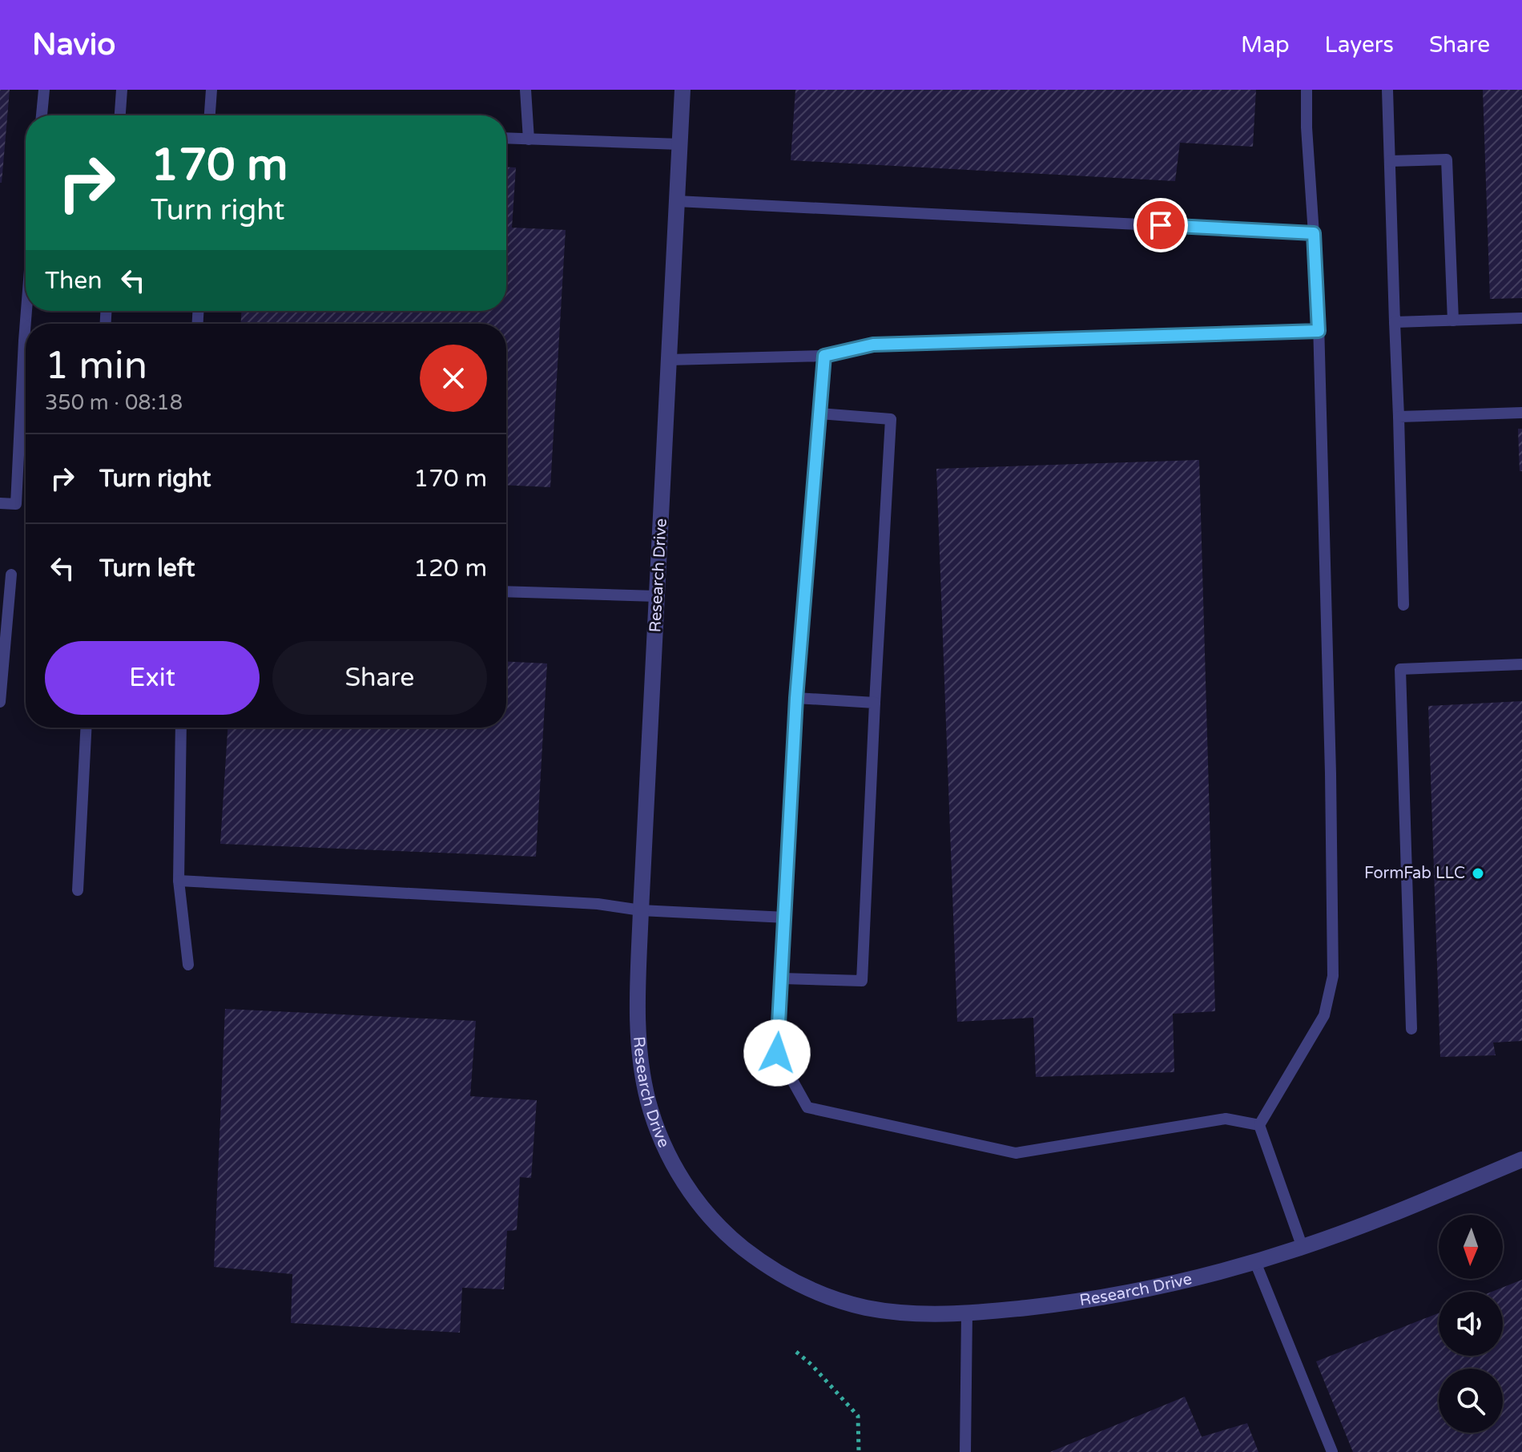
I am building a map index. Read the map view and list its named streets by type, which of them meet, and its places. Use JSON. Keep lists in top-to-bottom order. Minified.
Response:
{"streets":{"street":["Research Drive"]},"places":["FormFab LLC"],"north":"bottom","page":{"header":"Navio","nav":["Map","Layers","Share"],"turn":["170 m","Turn right"],"then":"Then","heading":["1 min","350 m · 08:18"],"list":[{"name":"Turn right","value":"170 m"},{"name":"Turn left","value":"120 m"}],"buttons":["Exit","Share"]}}
